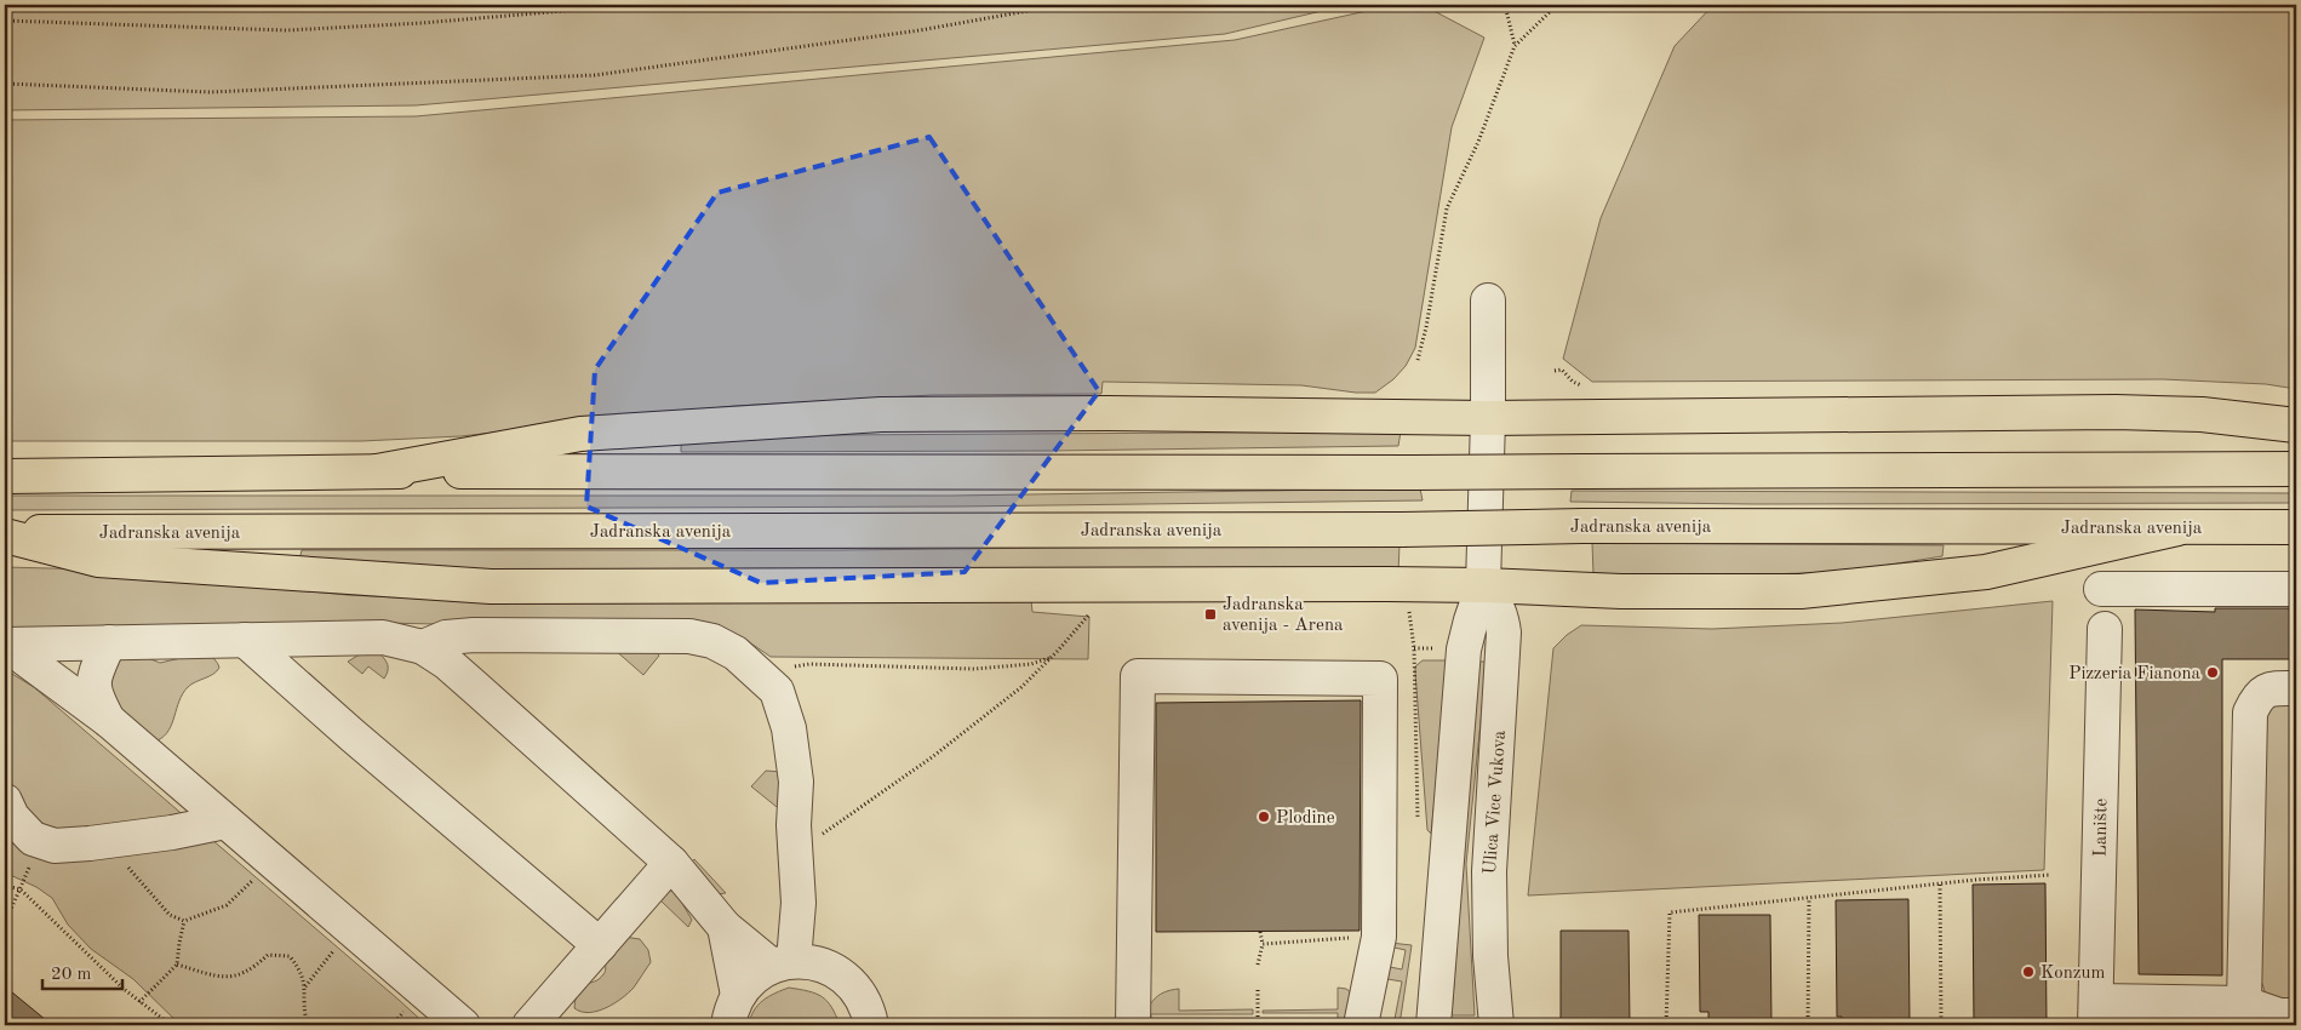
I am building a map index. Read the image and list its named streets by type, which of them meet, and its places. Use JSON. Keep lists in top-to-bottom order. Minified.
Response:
{"streets":{"main road":["Jadranska avenija"],"street":["Ulica Vice Vukova","Lanište"]},"places":{"transit":["Jadranska avenija - Arena"],"other":["Pizzeria Fianona","Plodine","Konzum"]},"scale_bar":"20 m"}
